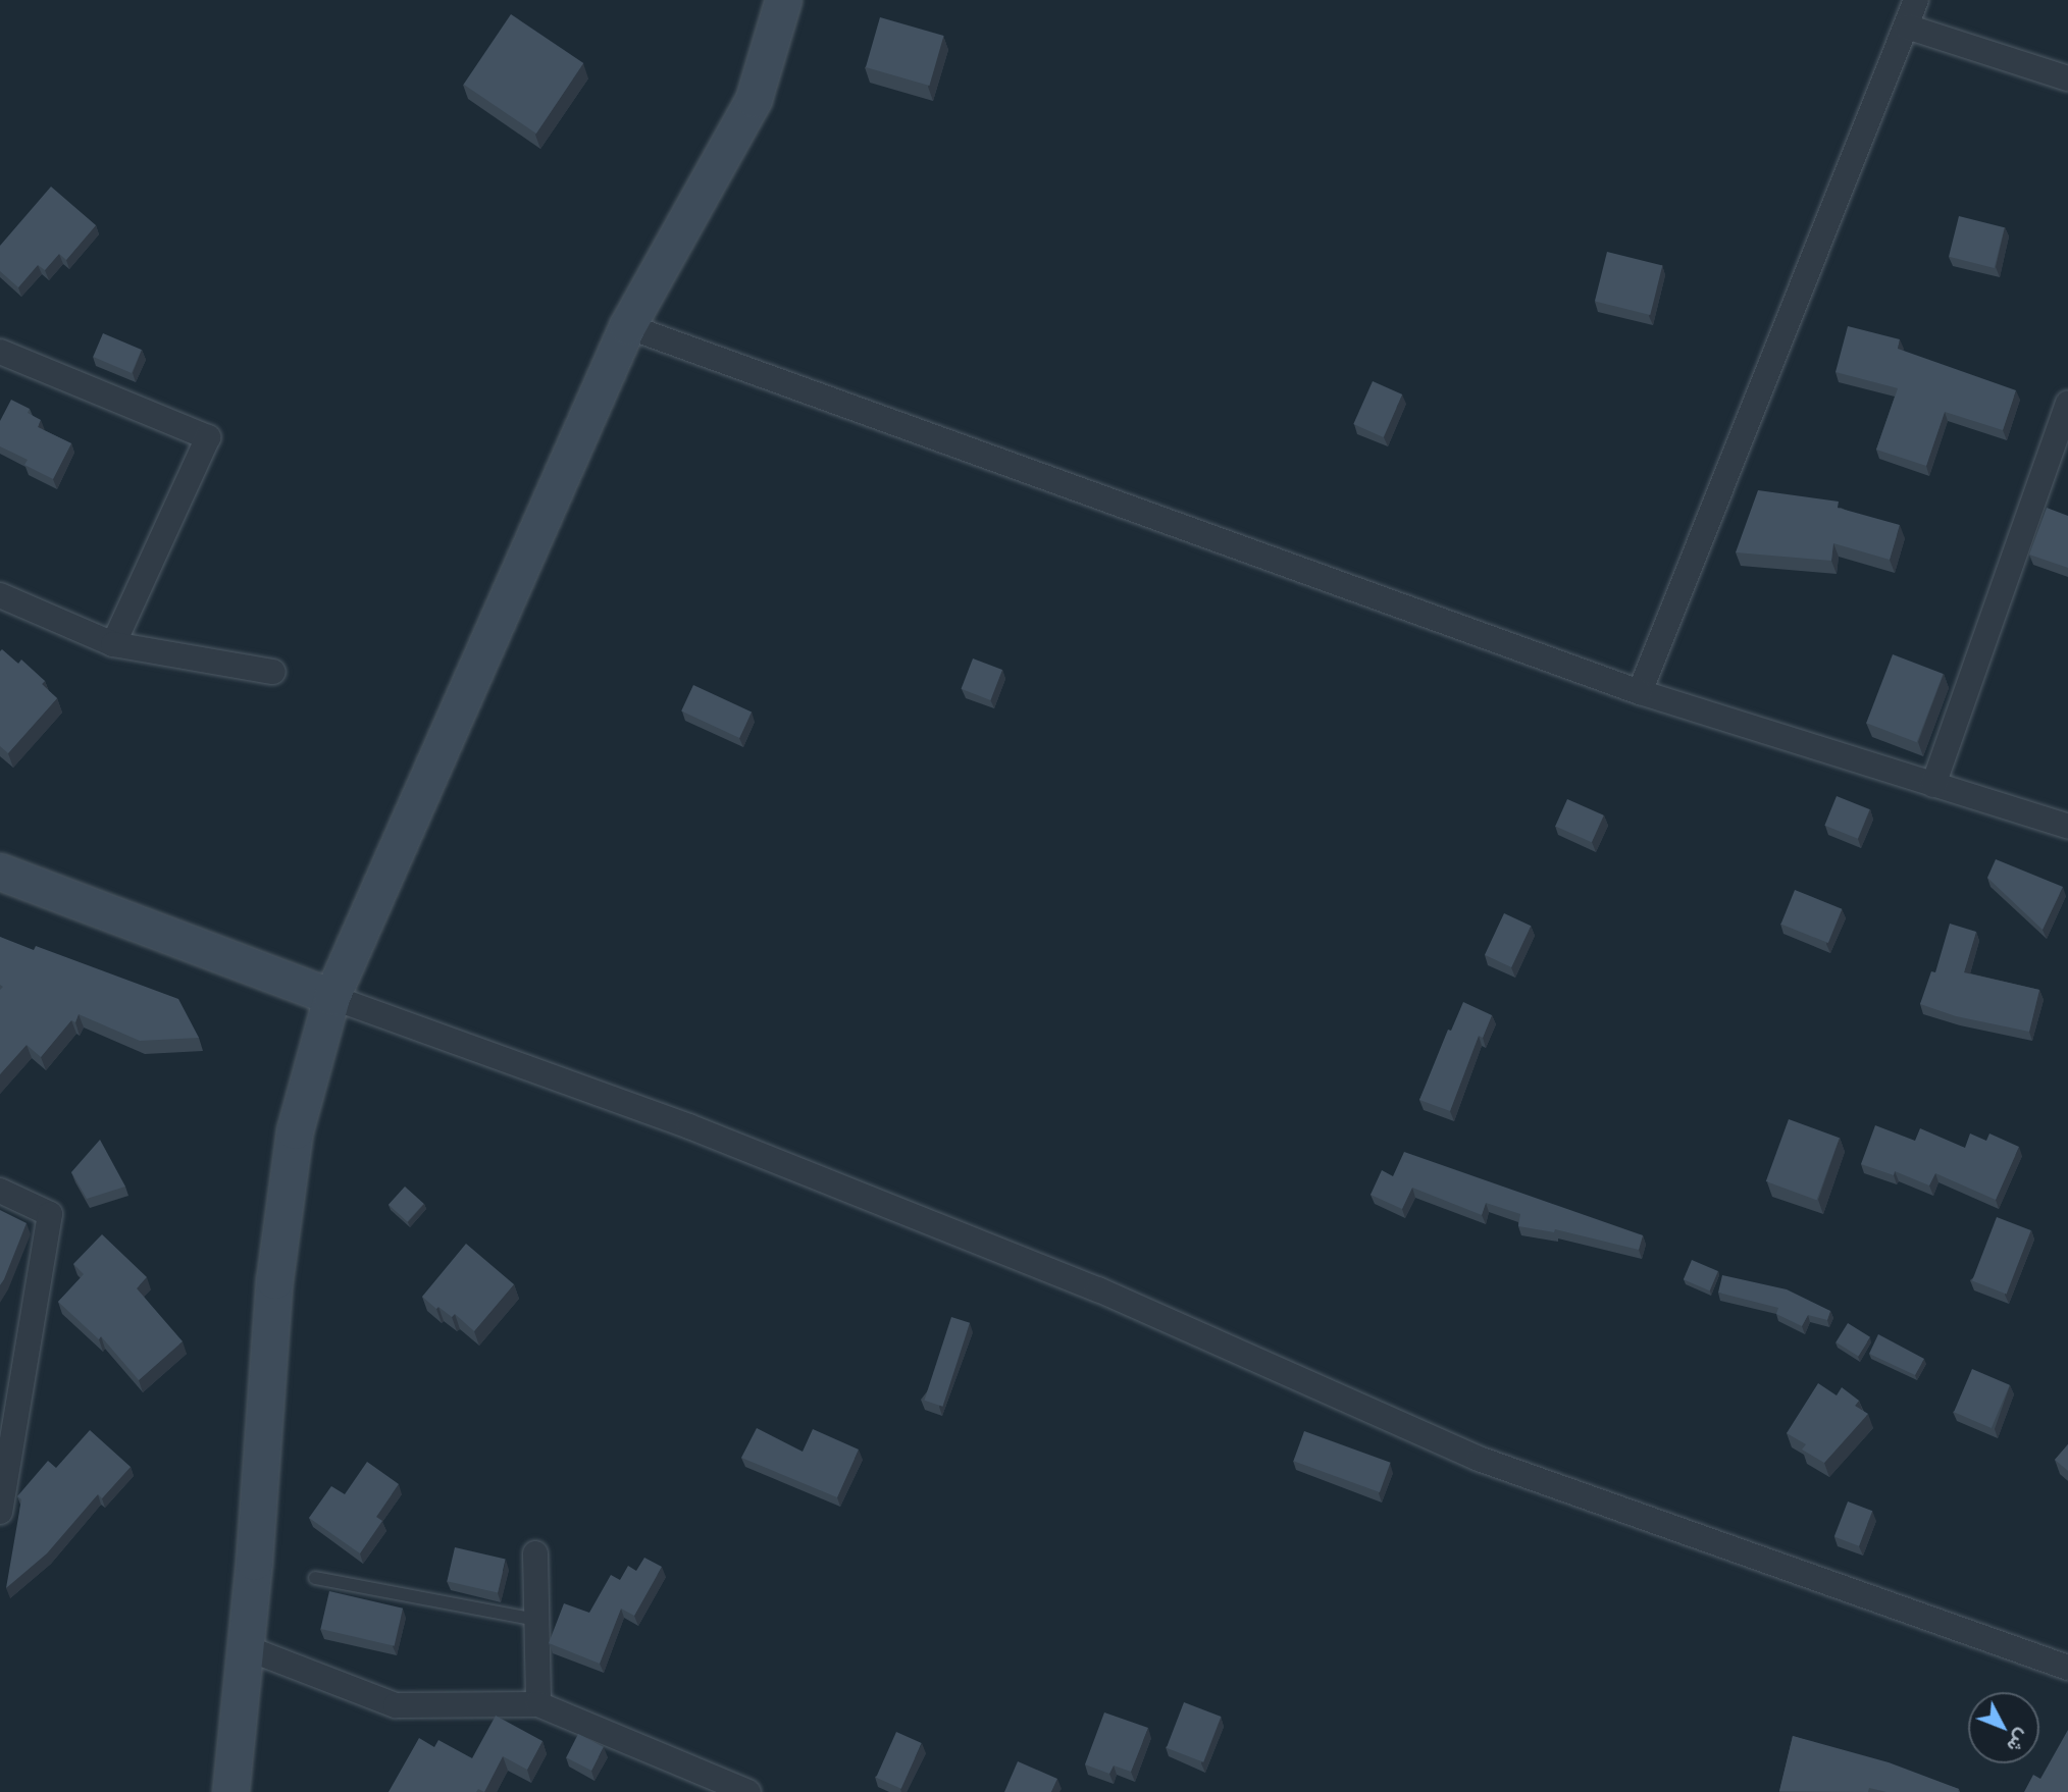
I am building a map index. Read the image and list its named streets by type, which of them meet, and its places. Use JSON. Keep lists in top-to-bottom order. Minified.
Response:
{"north":"bottom right"}
